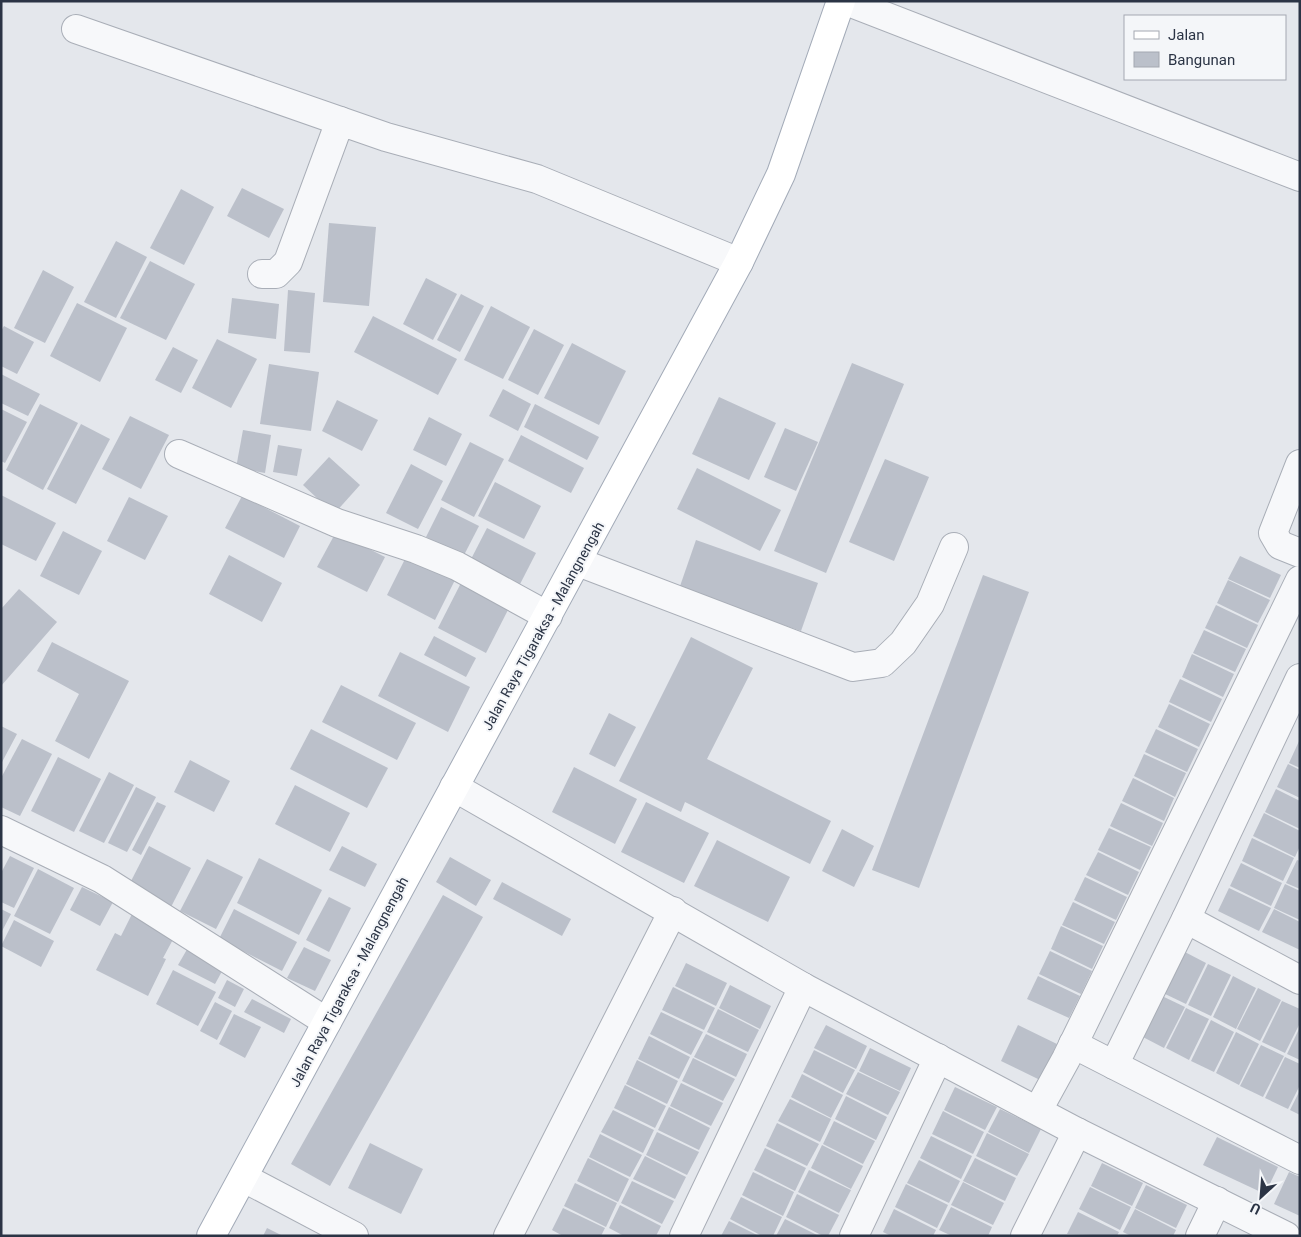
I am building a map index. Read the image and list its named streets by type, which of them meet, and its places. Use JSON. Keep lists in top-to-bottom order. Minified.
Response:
{"streets":{"main road":["Jalan Raya Tigaraksa - Malangnengah"]},"legend":["Jalan","Bangunan"],"north":"bottom left"}
